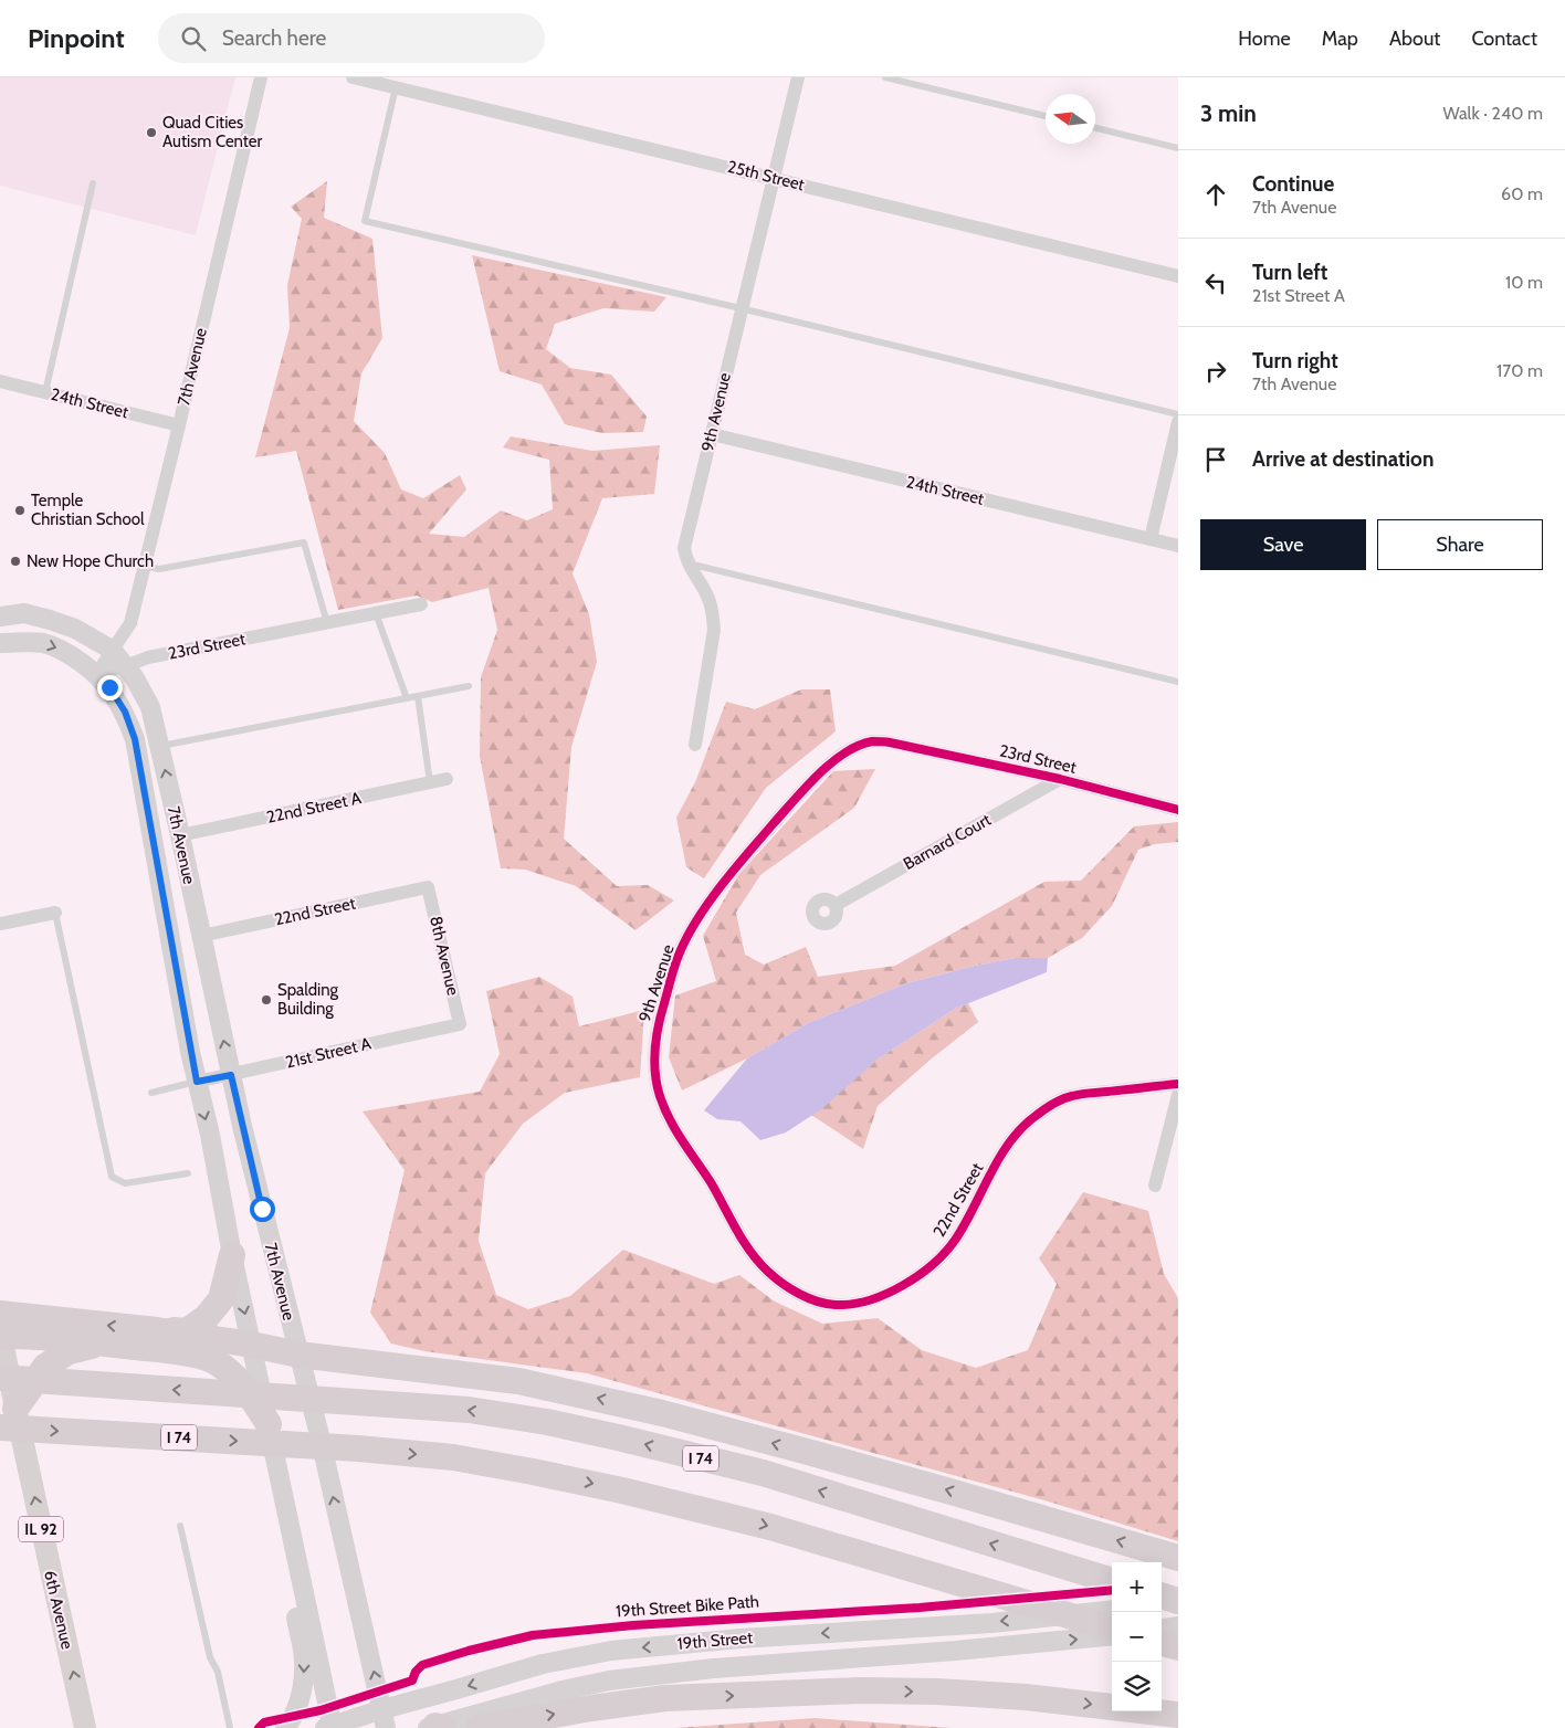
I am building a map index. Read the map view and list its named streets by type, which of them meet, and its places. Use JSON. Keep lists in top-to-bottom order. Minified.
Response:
{"streets":{"highway":["I 74"],"main road":["7th Avenue","IL 92","6th Avenue","19th Street"],"street":["25th Street","24th Street","9th Avenue","23rd Street","22nd Street A","Barnard Court","22nd Street","8th Avenue","21st Street A"],"cycle path":["19th Street Bike Path"]},"crossings":[["25th Street","9th Avenue"],["7th Avenue","24th Street"],["7th Avenue","23rd Street"],["7th Avenue","22nd Street A"],["7th Avenue","22nd Street"],["7th Avenue","21st Street A"],["7th Avenue","19th Street"],["24th Street","9th Avenue"],["9th Avenue","23rd Street"],["9th Avenue","22nd Street"],["23rd Street","Barnard Court"],["22nd Street","8th Avenue"],["8th Avenue","21st Street A"],["I 74","6th Avenue"]],"one_way":["6th Avenue"],"places":["Quad Cities Autism Center","Temple Christian School","New Hope Church","Spalding Building"],"north":"left","page":{"header":"Pinpoint","search":"Search here","nav":["Home","Map","About","Contact"],"heading":["3 min","Walk · 240 m"],"list":[["Continue","7th Avenue","60 m"],["Turn left","21st Street A","10 m"],["Turn right","7th Avenue","170 m"],"Arrive at destination"],"buttons":["Save","Share"],"map_buttons":["+","−"]}}
